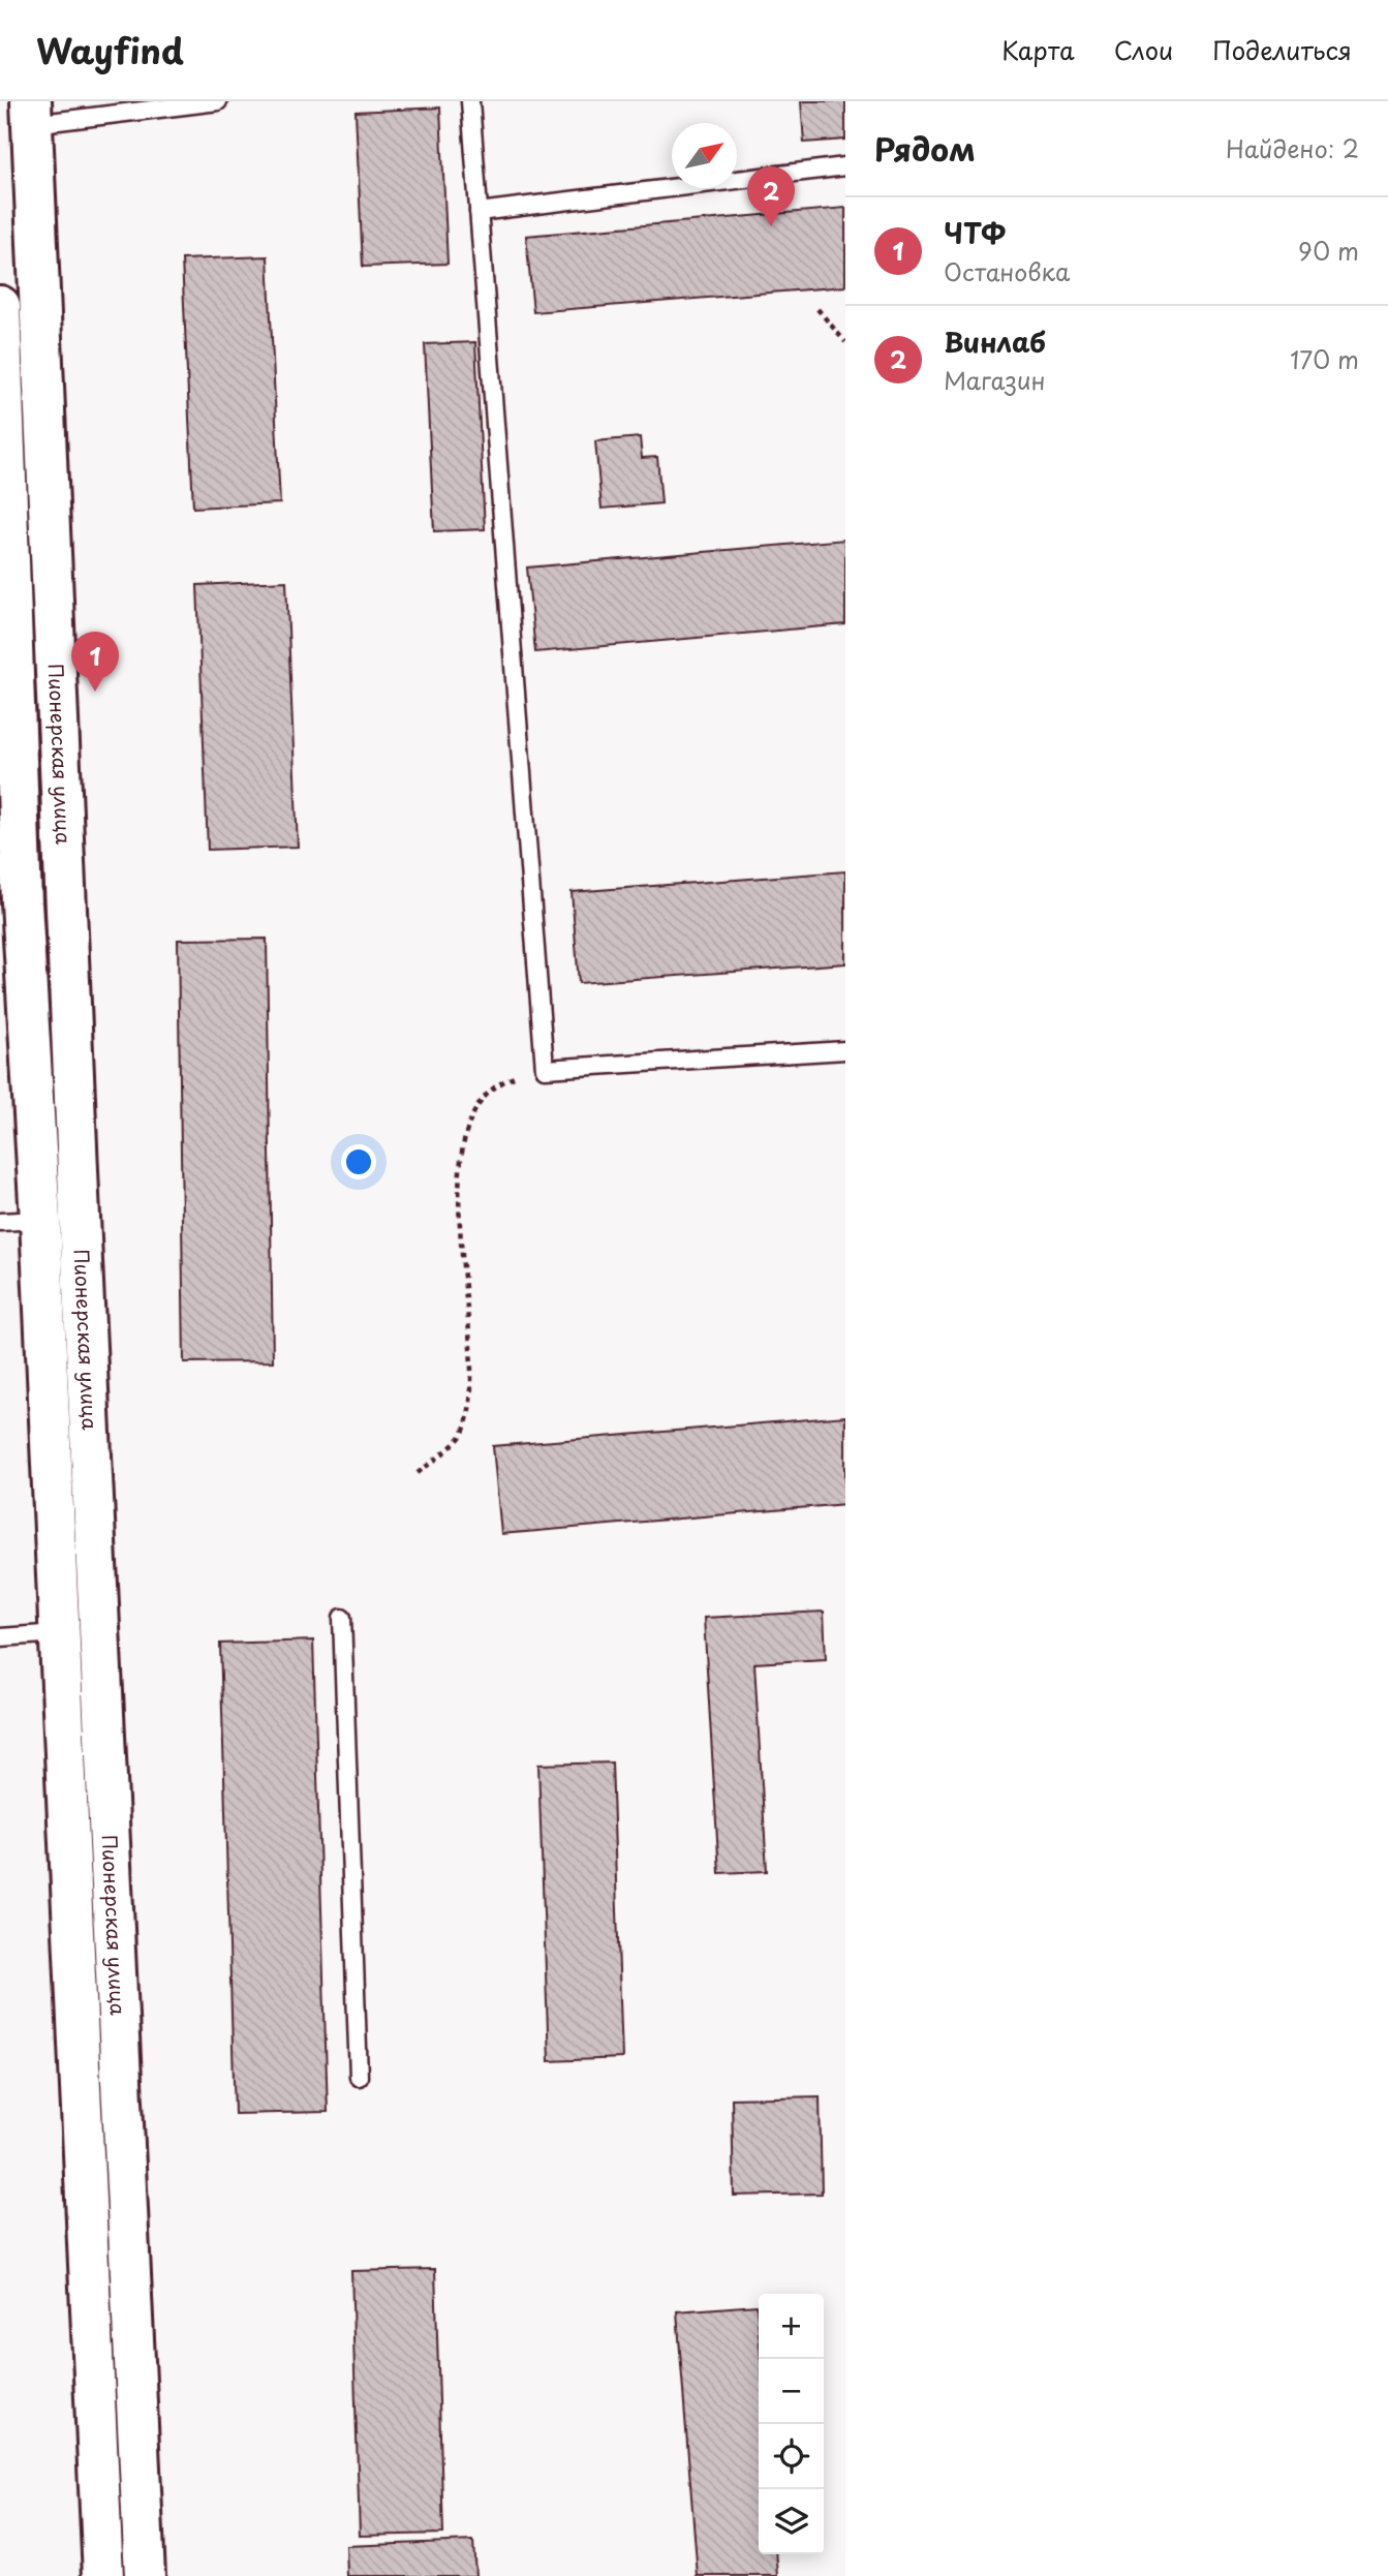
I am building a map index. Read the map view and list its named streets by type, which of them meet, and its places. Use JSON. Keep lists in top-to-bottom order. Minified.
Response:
{"streets":{"main road":["Пионерская улица"]},"north":"top right","page":{"header":"Wayfind","nav":["Карта","Слои","Поделиться"],"heading":["Рядом","Найдено: 2"],"pins":["2","1"],"list":[{"mark":"1","name":"ЧТФ","note":"Остановка","value":"90 m"},{"mark":"2","name":"Винлаб","note":"Магазин","value":"170 m"}],"map_buttons":["+","−"]}}
